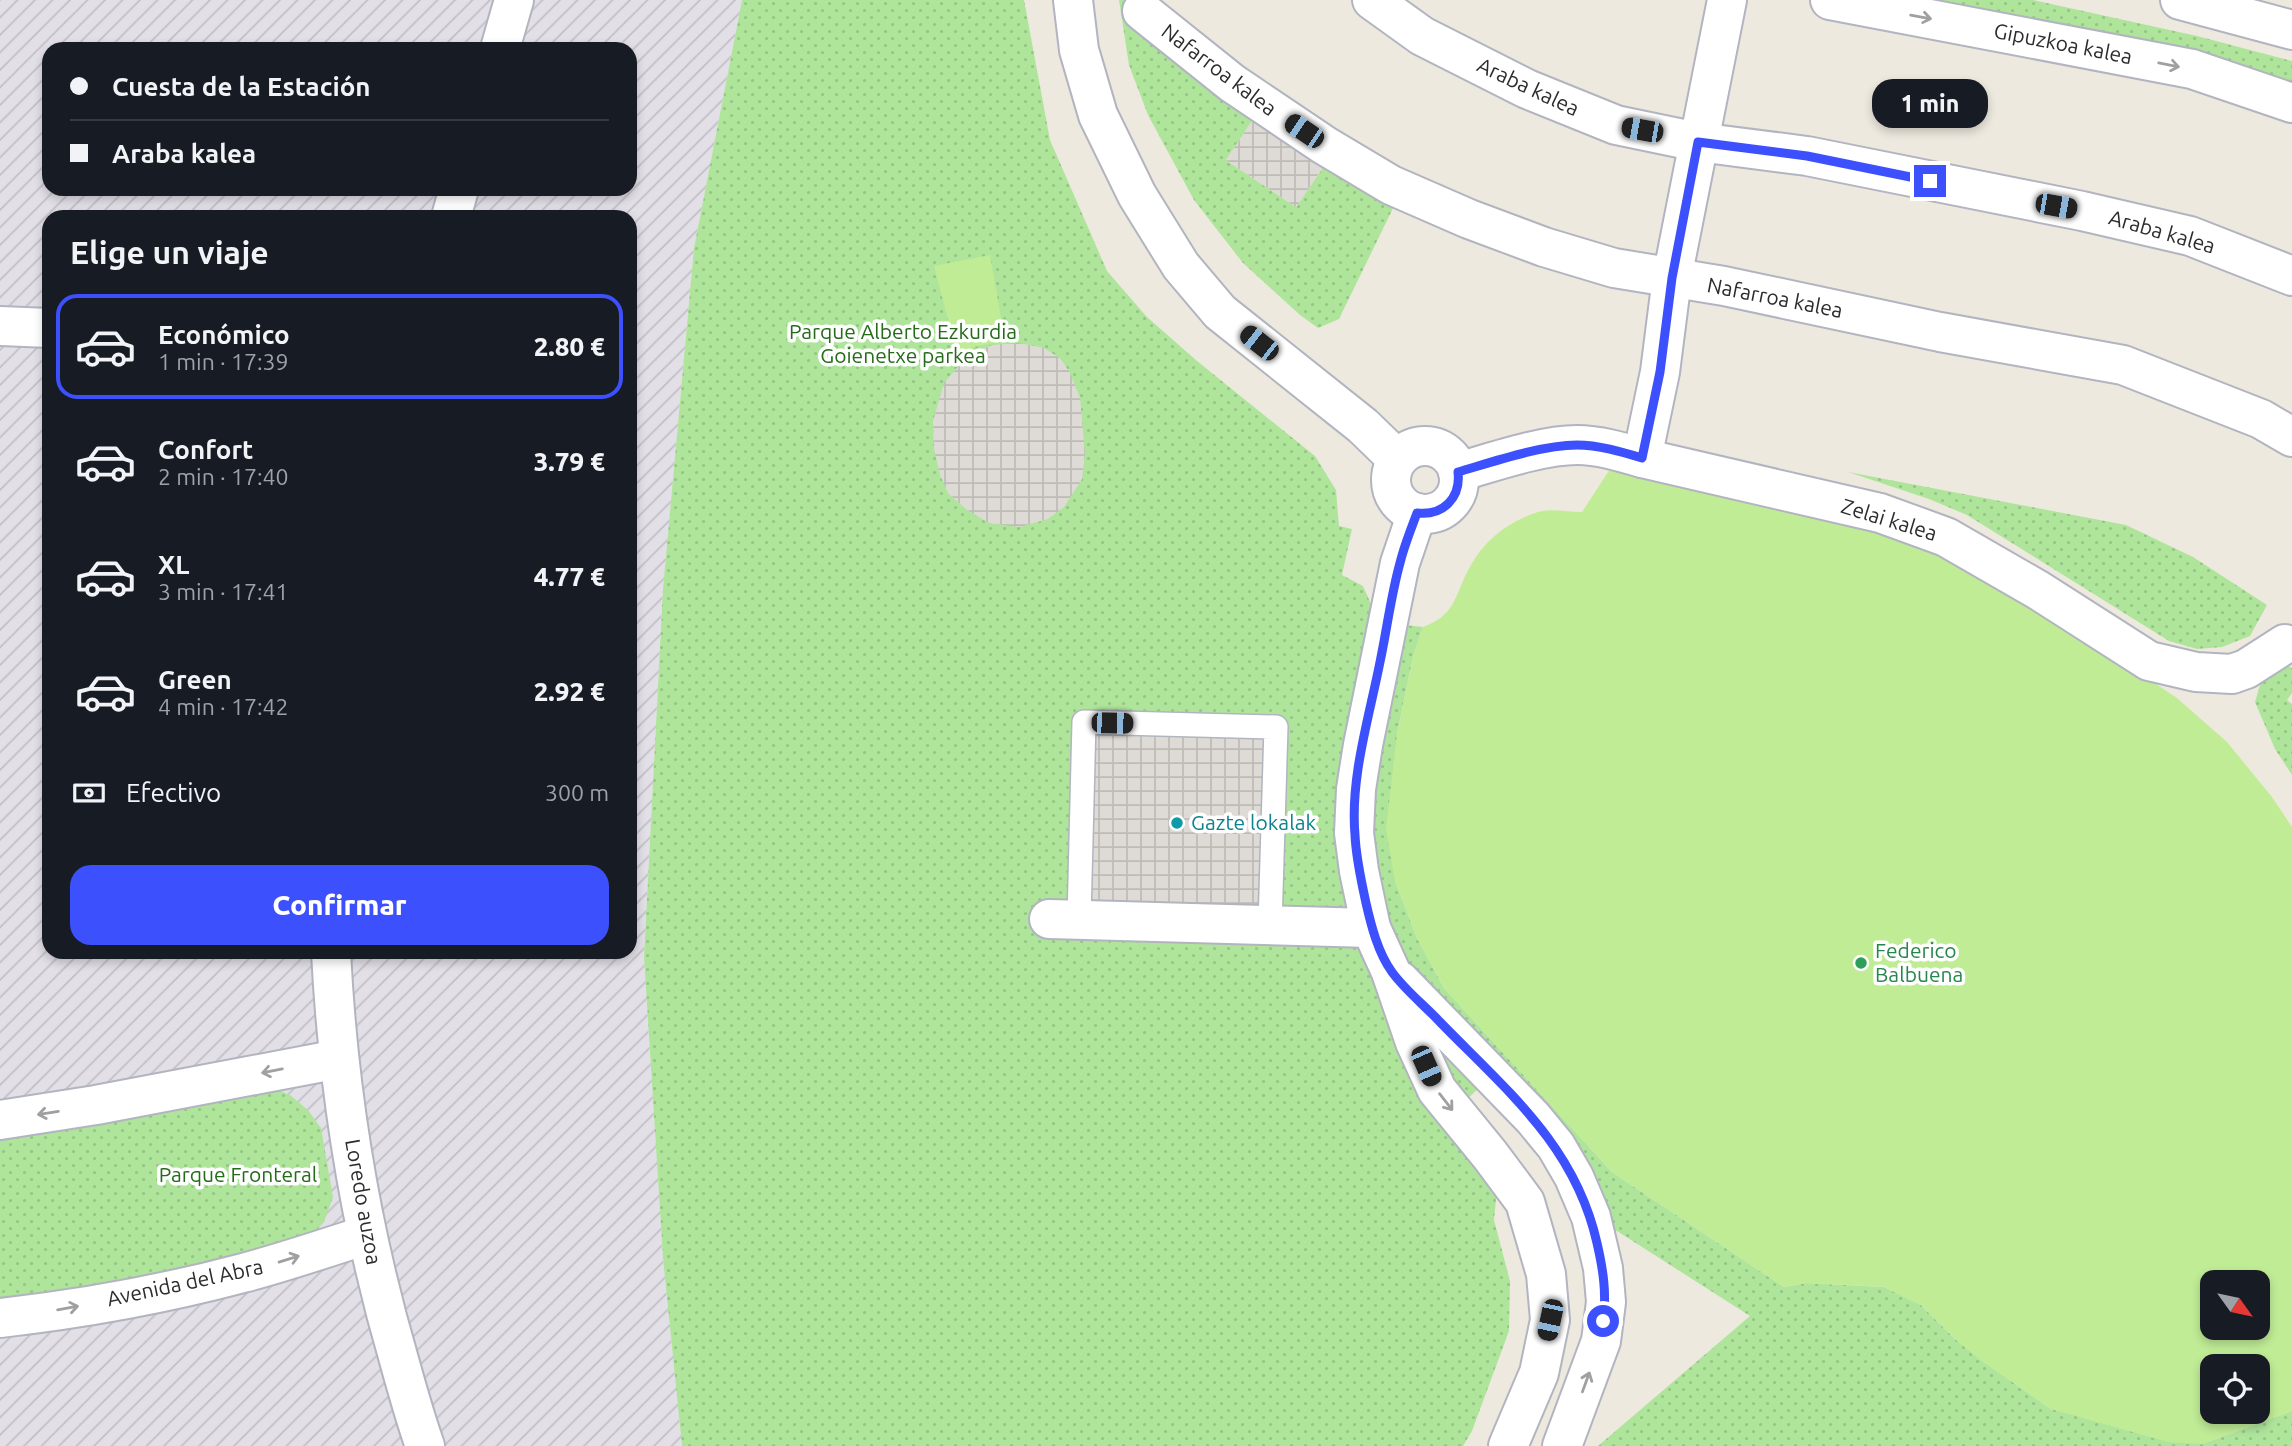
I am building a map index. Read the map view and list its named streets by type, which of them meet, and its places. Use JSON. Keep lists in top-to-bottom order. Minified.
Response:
{"streets":{"street":["Gipuzkoa kalea","Nafarroa kalea","Araba kalea","Zelai kalea","Loredo auzoa","Avenida del Abra"]},"crossings":[["Loredo auzoa","Avenida del Abra"]],"one_way":["Gipuzkoa kalea"],"parks":["Parque Alberto Ezkurdia Goienetxe parkea","Parque Fronteral"],"places":["Gazte lokalak","Federico Balbuena"],"north":"bottom right","page":{"banner":["Cuesta de la Estación","Araba kalea"],"bubble":"1 min","heading":"Elige un viaje","list":[{"name":"Económico","note":"1 min · 17:39","value":"2.80 €"},{"name":"Confort","note":"2 min · 17:40","value":"3.79 €"},{"name":"XL","note":"3 min · 17:41","value":"4.77 €"},{"name":"Green","note":"4 min · 17:42","value":"2.92 €"}],"pay":["Efectivo","300 m"],"buttons":"Confirmar"}}
